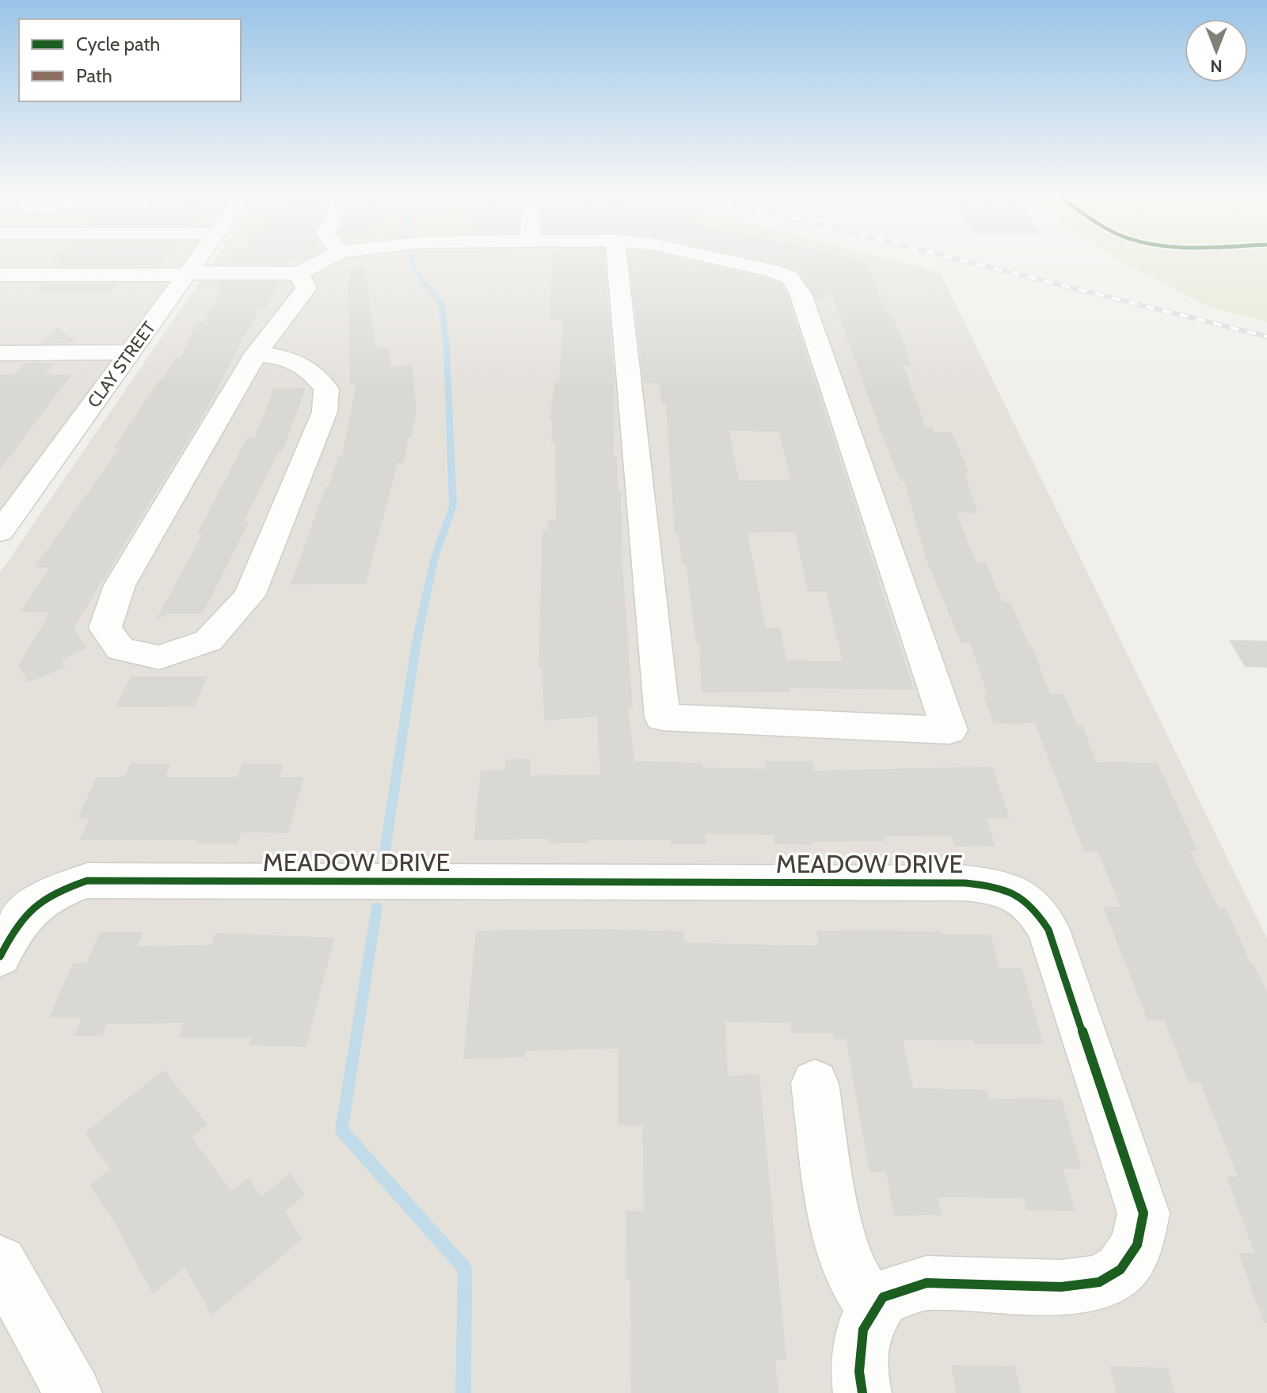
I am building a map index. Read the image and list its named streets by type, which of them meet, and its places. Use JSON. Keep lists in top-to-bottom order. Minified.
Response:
{"streets":{"street":["CLAY STREET","MEADOW DRIVE"]},"legend":["Cycle path","Path"],"north":"bottom"}
